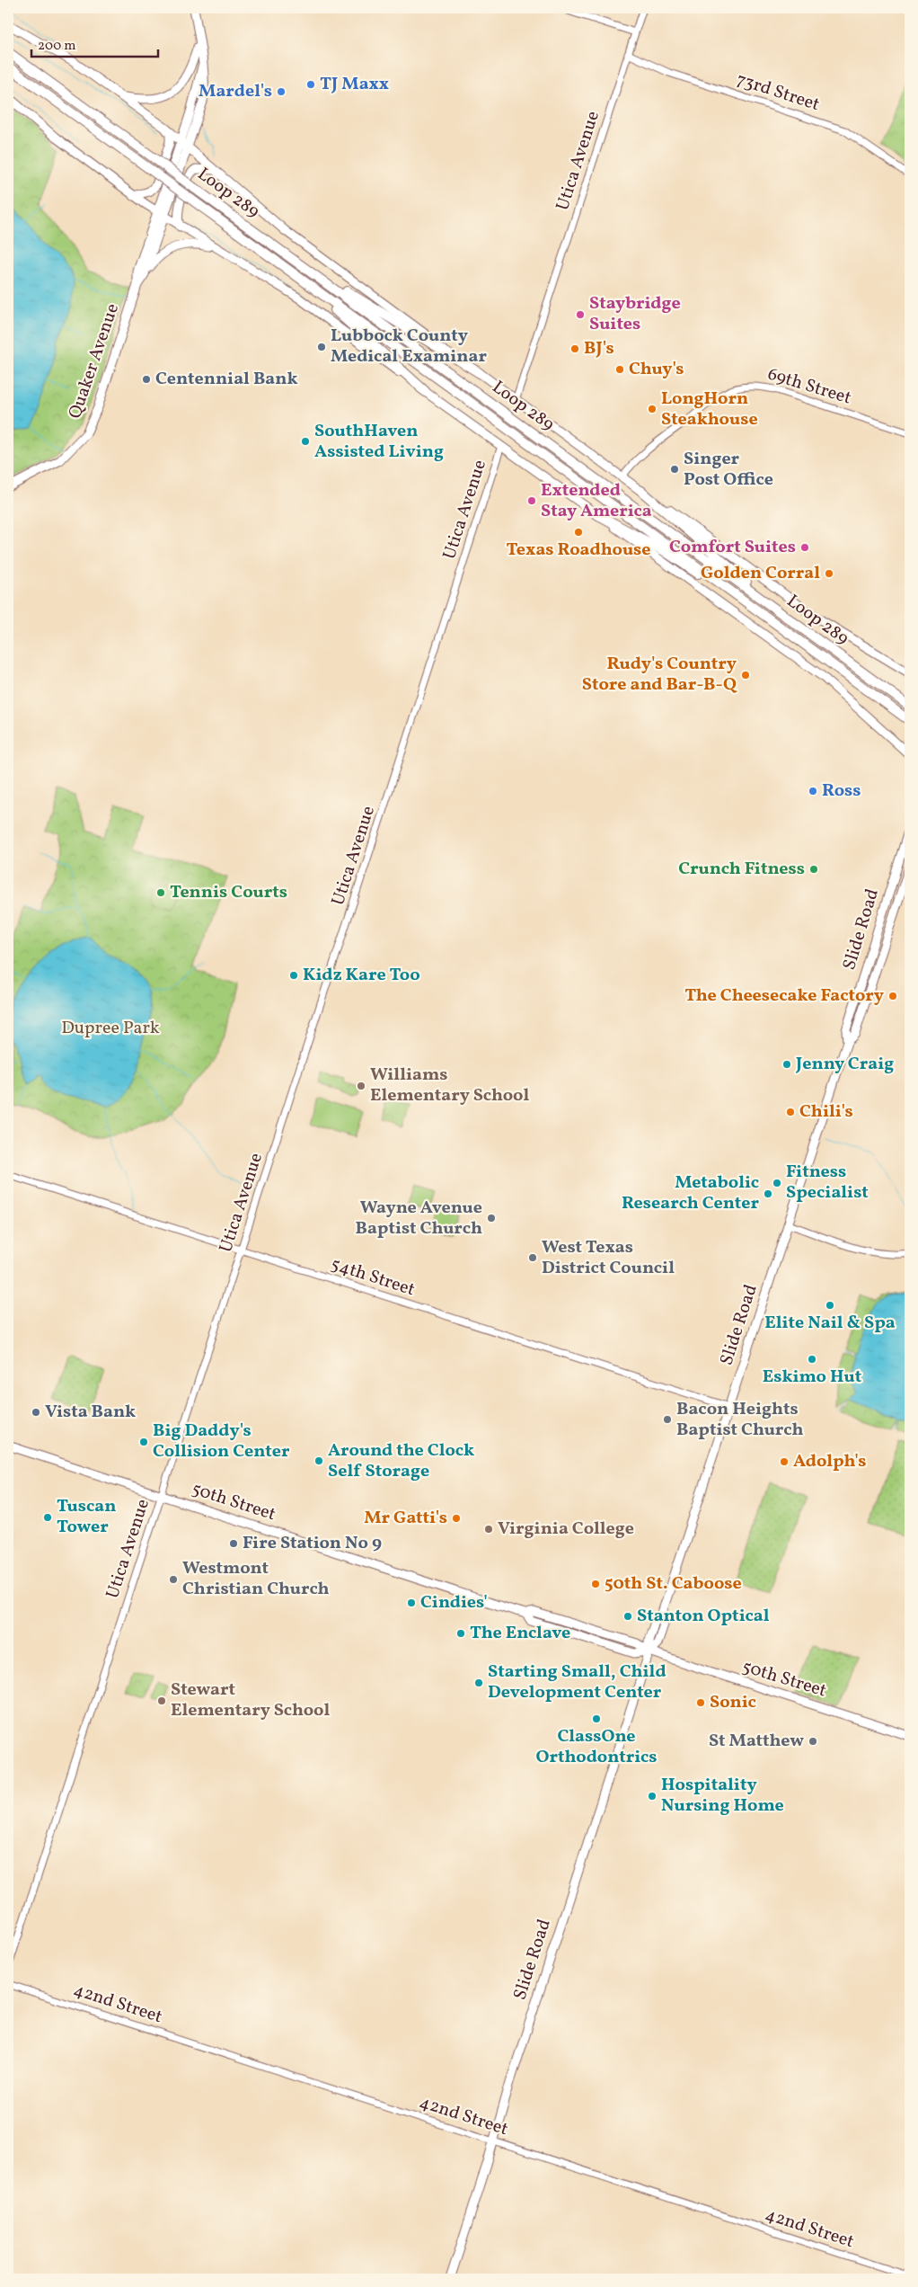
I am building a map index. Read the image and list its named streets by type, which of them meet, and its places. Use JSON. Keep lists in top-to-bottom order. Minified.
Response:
{"streets":{"highway":["Loop 289"],"main road":["Quaker Avenue","Slide Road","50th Street"],"street":["73rd Street","Utica Avenue","69th Street","54th Street","42nd Street"]},"crossings":[["73rd Street","Utica Avenue"],["Utica Avenue","54th Street"],["Utica Avenue","50th Street"],["Slide Road","54th Street"],["Slide Road","50th Street"],["Slide Road","42nd Street"]],"parks":["Dupree Park"],"places":["TJ Maxx","Mardel's","Staybridge Suites","Lubbock County Medical Examinar","BJ's","Chuy's","Centennial Bank","LongHorn Steakhouse","SouthHaven Assisted Living","Singer Post Office","Extended Stay America","Texas Roadhouse","Comfort Suites","Golden Corral","Rudy's Country Store and Bar-B-Q","Ross","Crunch Fitness","Tennis Courts","Kidz Kare Too","The Cheesecake Factory","Jenny Craig","Williams Elementary School","Chili's","Fitness Specialist","Metabolic Research Center","Wayne Avenue Baptist Church","West Texas District Council","Elite Nail & Spa","Eskimo Hut","Vista Bank","Bacon Heights Baptist Church","Big Daddy's Collision Center","Around the Clock Self Storage","Adolph's","Tuscan Tower","Mr Gatti's","Virginia College","Fire Station No 9","Westmont Christian Church","50th St. Caboose","Cindies'","Stanton Optical","The Enclave","Starting Small, Child Development Center","Stewart Elementary School","Sonic","ClassOne Orthodontrics","St Matthew","Hospitality Nursing Home"],"scale_bar":"200 m"}
